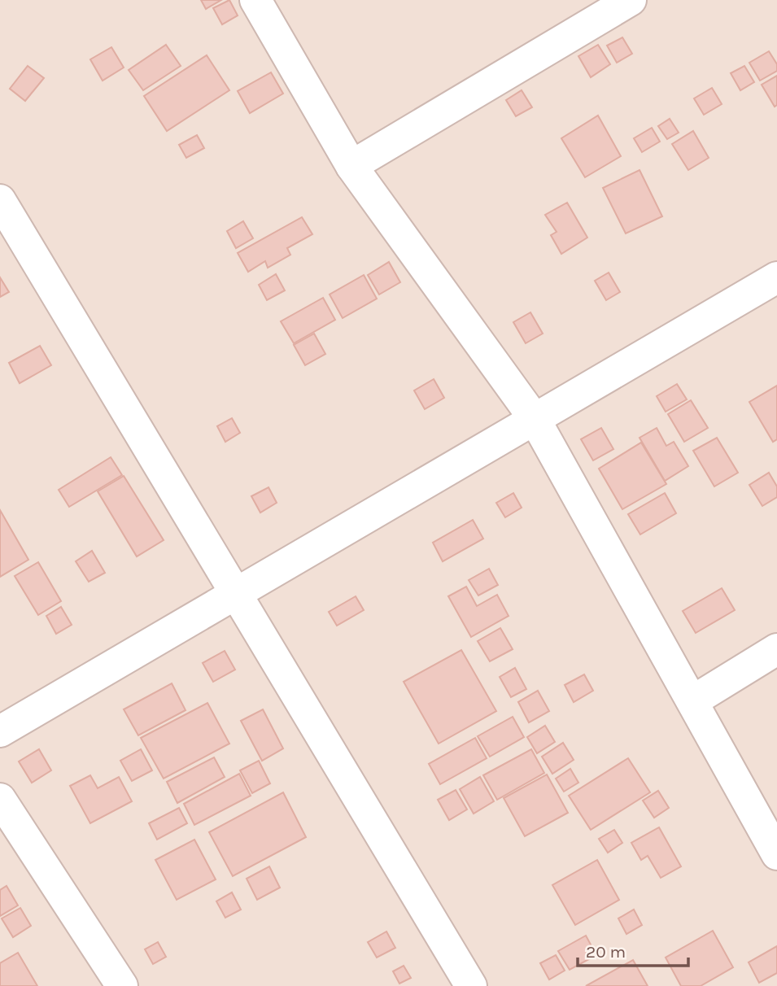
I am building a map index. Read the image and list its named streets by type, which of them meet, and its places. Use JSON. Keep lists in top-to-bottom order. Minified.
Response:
{"scale_bar":"20 m"}
